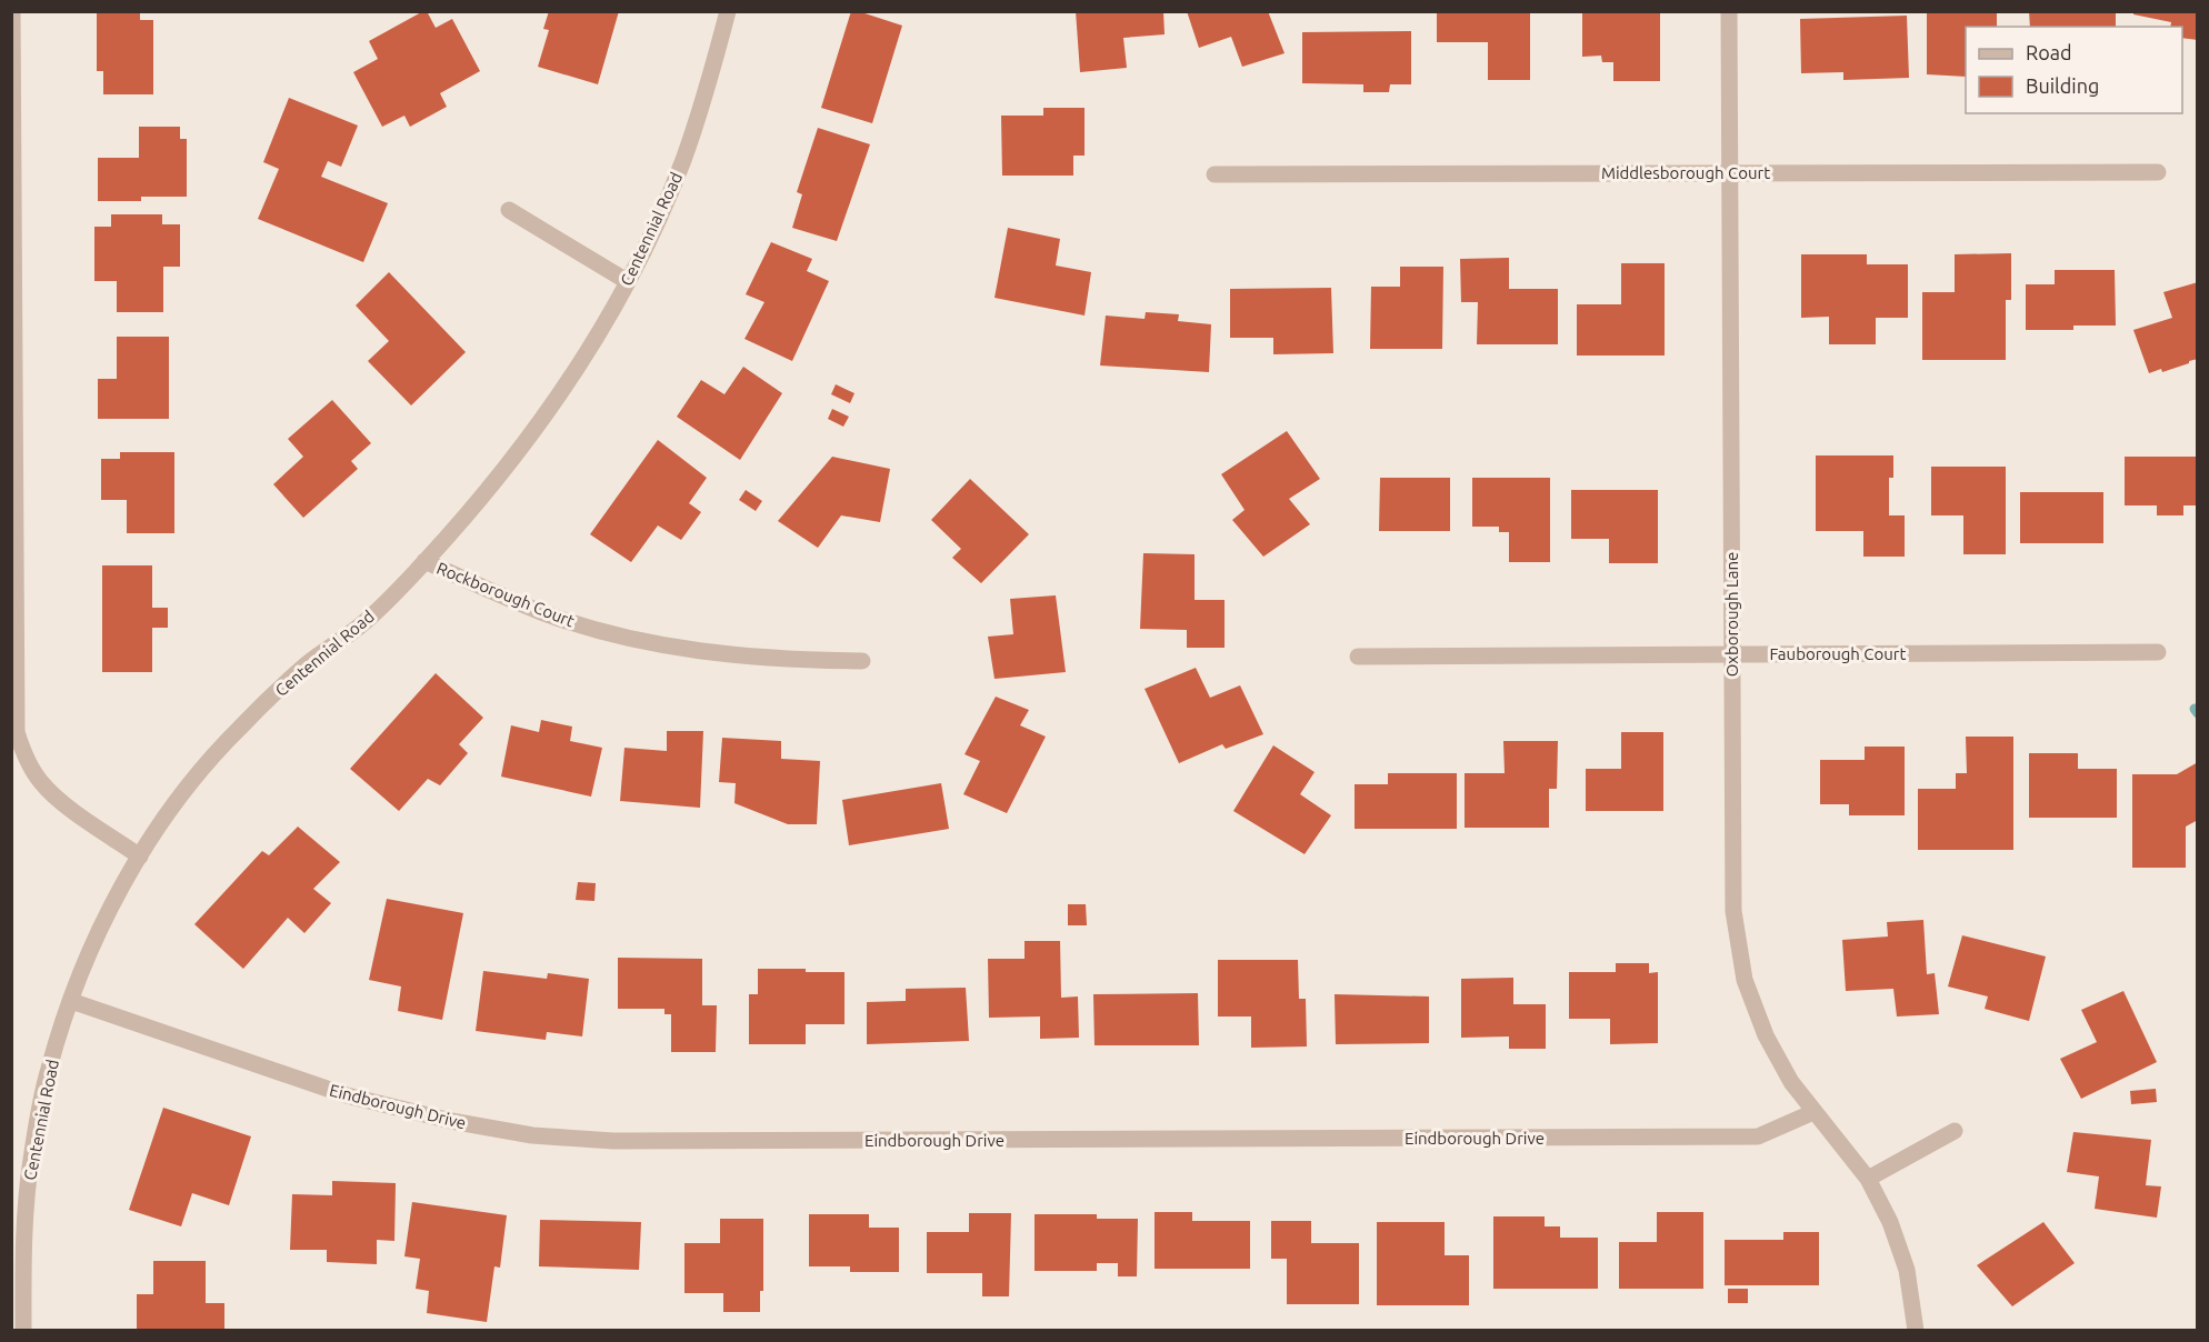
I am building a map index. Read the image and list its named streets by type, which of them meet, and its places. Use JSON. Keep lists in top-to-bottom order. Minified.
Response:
{"streets":{"street":["Middlesborough Court","Centennial Road","Rockborough Court","Oxborough Lane","Fauborough Court","Eindborough Drive"]},"crossings":[["Middlesborough Court","Oxborough Lane"],["Centennial Road","Rockborough Court"],["Centennial Road","Eindborough Drive"],["Oxborough Lane","Fauborough Court"],["Oxborough Lane","Eindborough Drive"]],"legend":["Road","Building"]}
